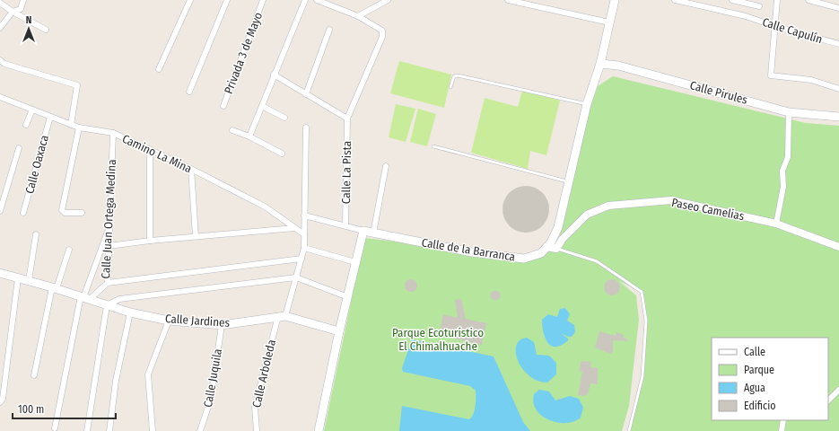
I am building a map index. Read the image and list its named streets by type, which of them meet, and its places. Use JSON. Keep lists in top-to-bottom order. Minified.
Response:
{"streets":{"main road":["Calle Pirules","Calle de la Barranca","Calle Jardines"],"street":["Calle Capulín","Privada 3 de Mayo","Camino La Mina","Calle Oaxaca","Calle La Pista","Paseo Camelias","Calle Juan Ortega Medina","Calle Arboleda","Calle Juquila"]},"crossings":[["Calle Pirules","Calle de la Barranca"],["Camino La Mina","Calle Oaxaca"],["Camino La Mina","Calle Juan Ortega Medina"],["Camino La Mina","Calle Arboleda"],["Calle Juan Ortega Medina","Calle Jardines"],["Calle Jardines","Calle Arboleda"],["Calle Jardines","Calle Juquila"]],"parks":["Parque Ecoturístico El Chimalhuache"],"legend":["Calle","Parque","Agua","Edificio"],"scale_bar":"100 m","north":"top"}
